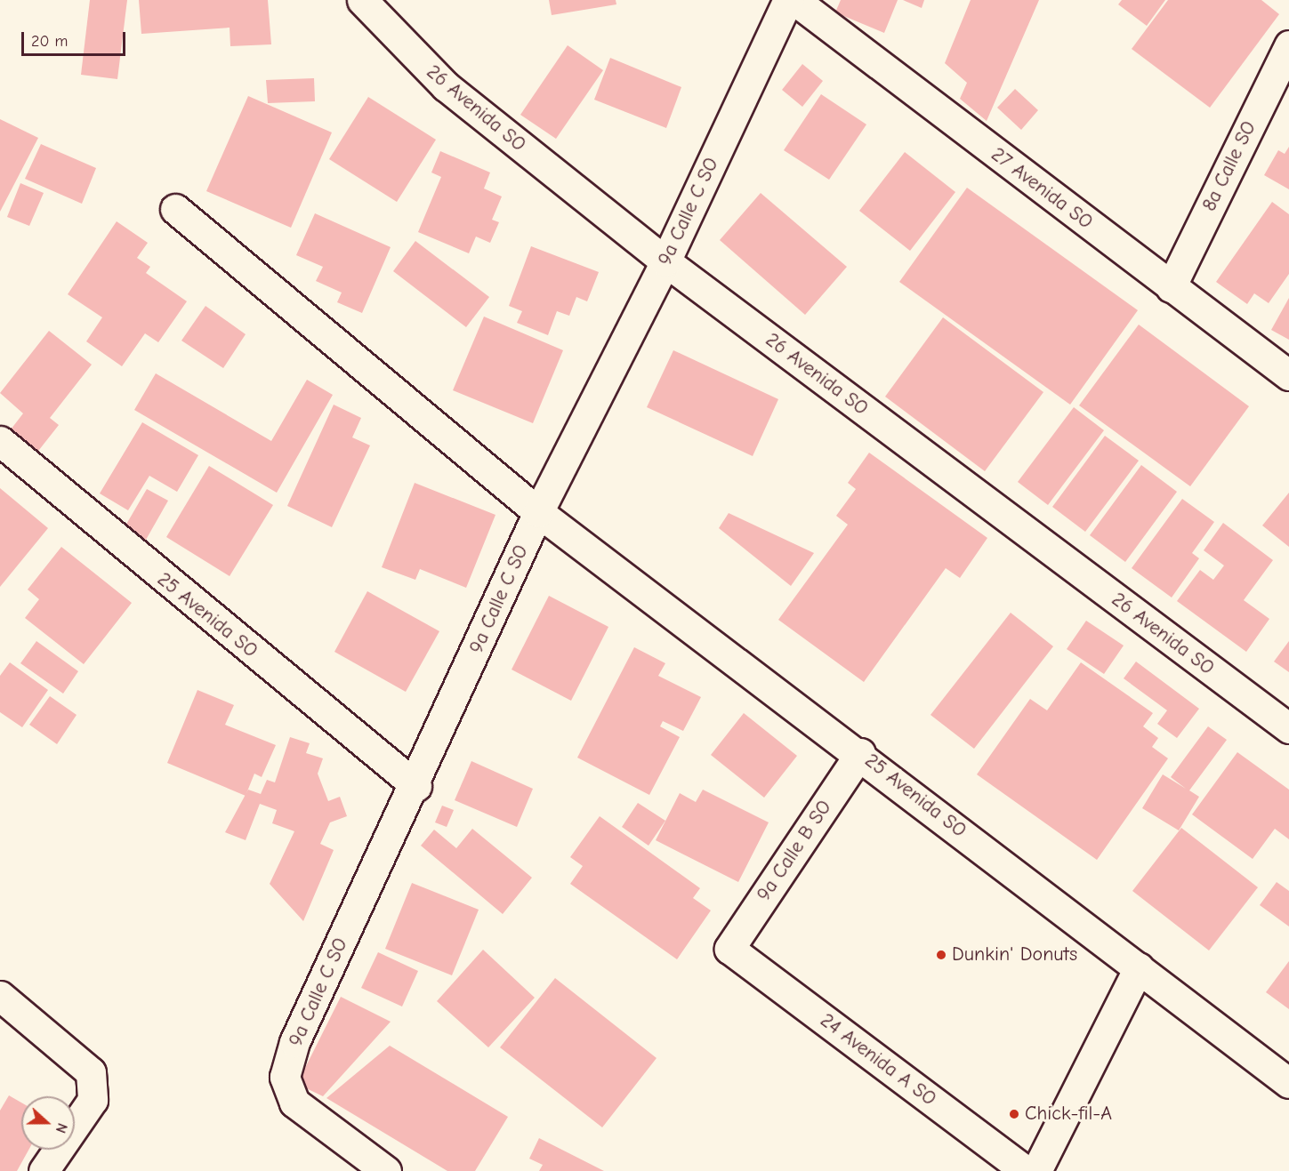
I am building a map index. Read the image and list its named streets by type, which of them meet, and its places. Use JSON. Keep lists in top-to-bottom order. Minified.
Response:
{"streets":{"street":["26 Avenida SO","8a Calle SO","27 Avenida SO","9a Calle C SO","25 Avenida SO","9a Calle B SO","24 Avenida A SO"]},"crossings":[["26 Avenida SO","9a Calle C SO"],["8a Calle SO","27 Avenida SO"],["9a Calle C SO","25 Avenida SO"],["25 Avenida SO","9a Calle B SO"],["9a Calle B SO","24 Avenida A SO"]],"places":["Dunkin' Donuts","Chick-fil-A"],"scale_bar":"20 m","north":"right"}
